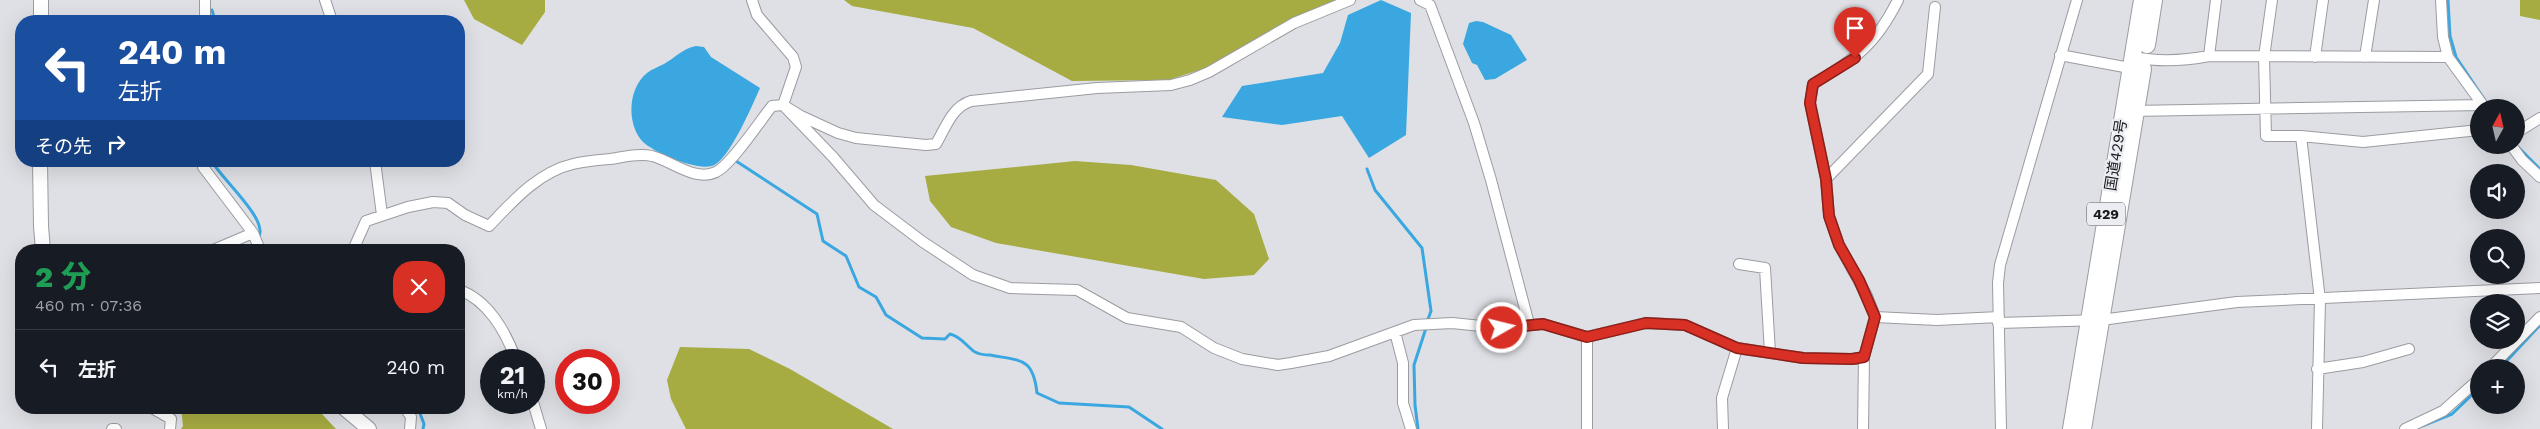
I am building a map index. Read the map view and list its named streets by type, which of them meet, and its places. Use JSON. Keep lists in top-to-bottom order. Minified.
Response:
{"streets":{"highway":["国道429号","429"]},"north":"top","page":{"turn":["240 m","左折"],"map_buttons":"+","then":"その先","heading":["2 分","460 m · 07:36"],"list":[{"name":"左折","value":"240 m"}],"speed":"21 km/h","limit":"30"}}
